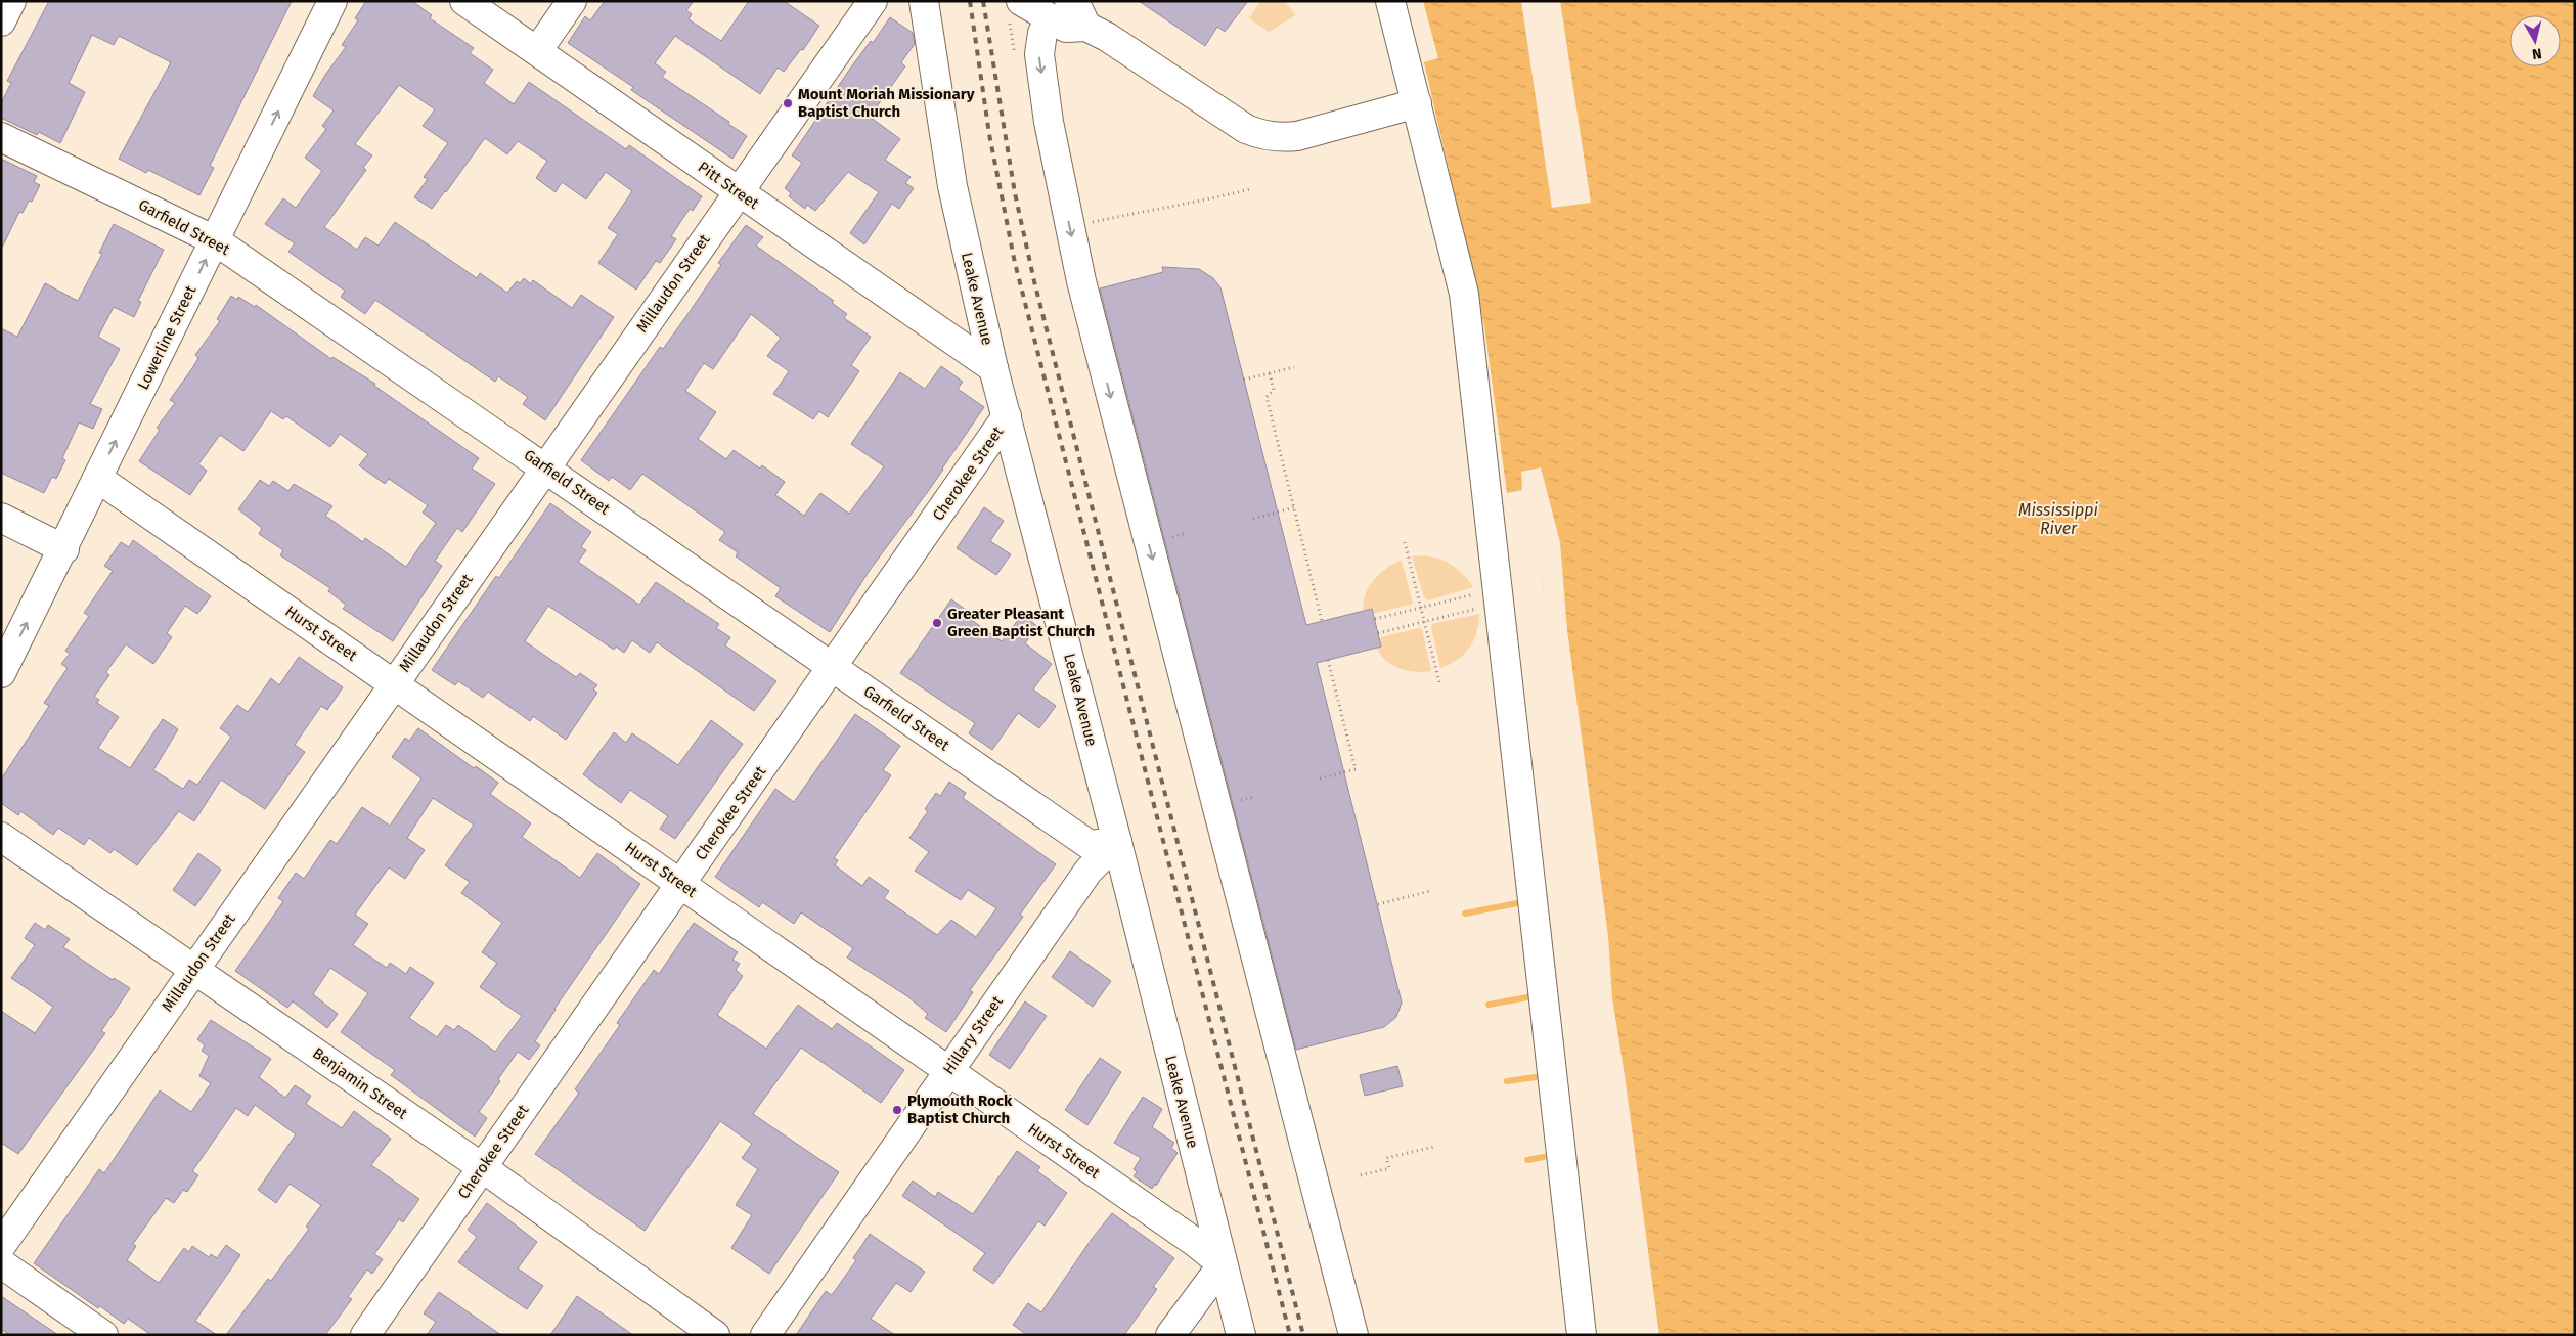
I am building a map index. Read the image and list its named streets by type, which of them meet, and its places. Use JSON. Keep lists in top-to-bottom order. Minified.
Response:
{"streets":{"street":["Pitt Street","Garfield Street","Millaudon Street","Leake Avenue","Lowerline Street","Cherokee Street","Hurst Street","Hillary Street","Benjamin Street"]},"crossings":[["Pitt Street","Millaudon Street"],["Pitt Street","Leake Avenue"],["Garfield Street","Millaudon Street"],["Garfield Street","Leake Avenue"],["Garfield Street","Lowerline Street"],["Garfield Street","Cherokee Street"],["Garfield Street","Hillary Street"],["Millaudon Street","Hurst Street"],["Millaudon Street","Benjamin Street"],["Leake Avenue","Cherokee Street"],["Leake Avenue","Hurst Street"],["Leake Avenue","Hillary Street"],["Lowerline Street","Hurst Street"],["Cherokee Street","Hurst Street"],["Cherokee Street","Benjamin Street"],["Hurst Street","Hillary Street"]],"one_way":["Lowerline Street"],"water":["Mississippi River"],"places":["Mount Moriah Missionary Baptist Church","Greater Pleasant Green Baptist Church","Plymouth Rock Baptist Church"],"north":"bottom"}
